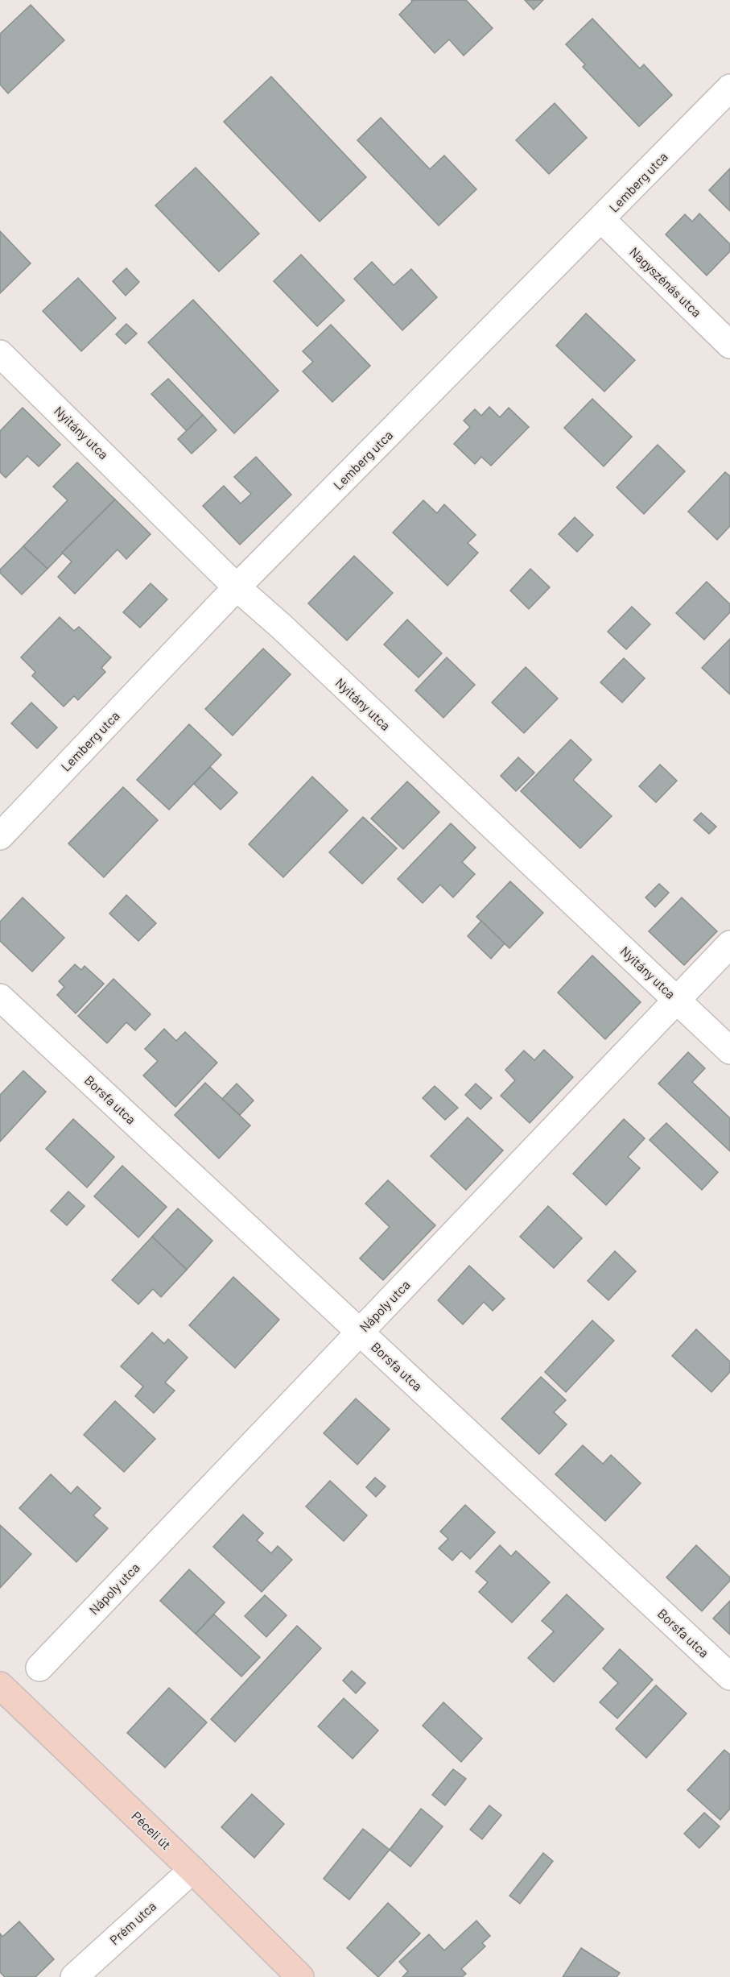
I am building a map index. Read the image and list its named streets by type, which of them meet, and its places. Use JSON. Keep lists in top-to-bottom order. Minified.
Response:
{"streets":{"main road":["Péceli út"],"street":["Lemberg utca","Nagyszénás utca","Nyitány utca","Borsfa utca","Nápoly utca","Prém utca"]},"crossings":[["Lemberg utca","Nagyszénás utca"],["Lemberg utca","Nyitány utca"],["Nyitány utca","Nápoly utca"],["Borsfa utca","Nápoly utca"],["Péceli út","Prém utca"]]}
